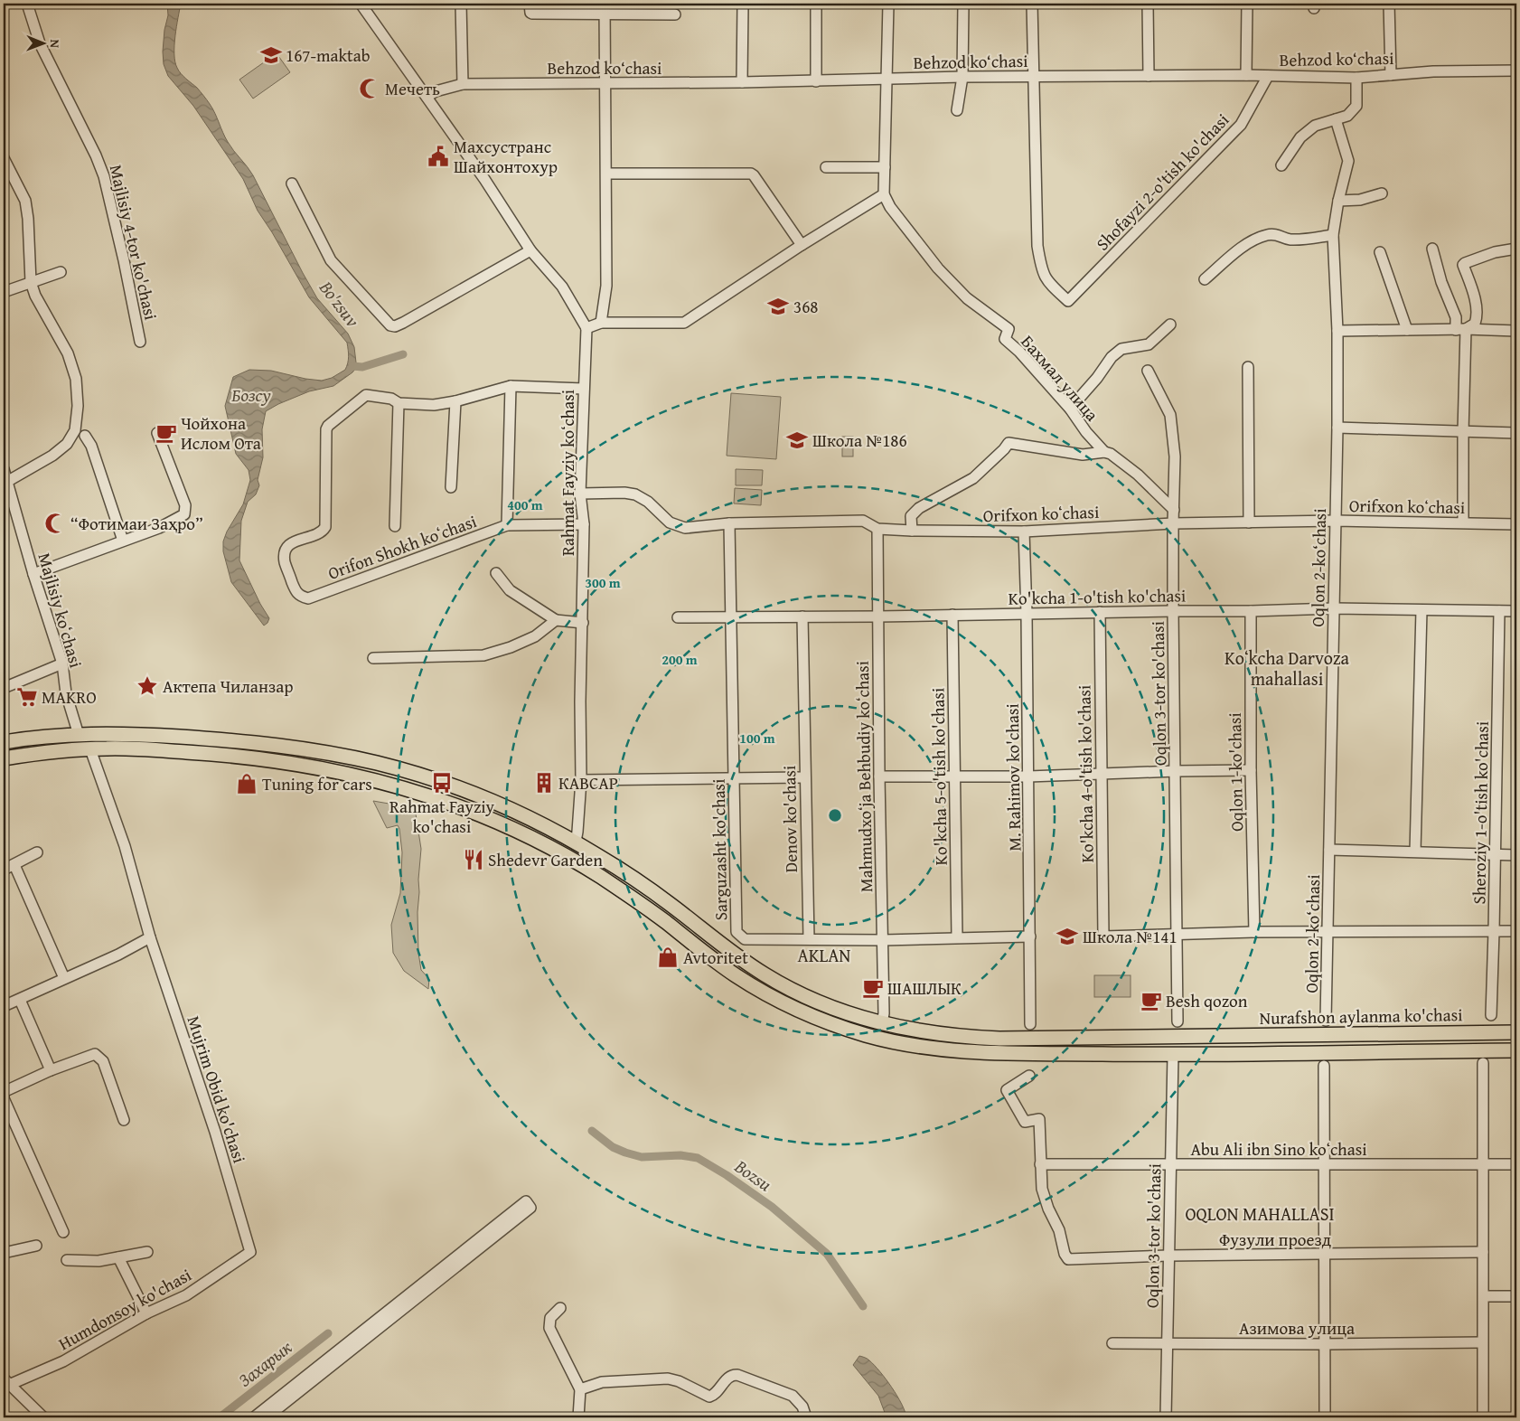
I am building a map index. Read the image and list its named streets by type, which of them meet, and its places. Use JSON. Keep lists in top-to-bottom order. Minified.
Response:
{"streets":{"main road":["Nurafshon aylanma ko'chasi"],"street":["Behzod ko‘chasi","Shofayzi 2-o'tish ko'chasi","Majlisiy 4-tor ko'chasi","Бахмал улица","Rahmat Fayziy koʻchasi","Orifxon koʻchasi","Orifon Shokh koʻchasi","Oqlon 2-ko‘chasi","Ko'kcha 1-o'tish ko'chasi","Majlisiy koʻchasi","Oqlon 3-tor ko'chasi","Oqlon 1-ko'chasi","Ko'kcha 4-o'tish ko'chasi","Mahmudxoʻja Behbudiy koʻchasi","Ko'kcha 5-o'tish ko'chasi","M. Rahimov ko'chasi","Sheroziy 1-o'tish ko'chasi","Denov ko'chasi","Sarguzasht ko'chasi","Mujrim Obid ko'chasi","Abu Ali ibn Sino koʻchasi","Фузули проезд","Humdonsoy ko'chasi","Азимова улица"]},"crossings":[["Behzod ko‘chasi","Shofayzi 2-o'tish ko'chasi"],["Бахмал улица","Oqlon 3-tor ko'chasi"],["Rahmat Fayziy koʻchasi","Orifxon koʻchasi"],["Rahmat Fayziy koʻchasi","Orifon Shokh koʻchasi"],["Rahmat Fayziy koʻchasi","Nurafshon aylanma ko'chasi"],["Orifxon koʻchasi","Oqlon 2-ko‘chasi"],["Orifxon koʻchasi","Oqlon 3-tor ko'chasi"],["Orifxon koʻchasi","Mahmudxoʻja Behbudiy koʻchasi"],["Orifxon koʻchasi","M. Rahimov ko'chasi"],["Orifxon koʻchasi","Sarguzasht ko'chasi"],["Oqlon 2-ko‘chasi","Ko'kcha 1-o'tish ko'chasi"],["Ko'kcha 1-o'tish ko'chasi","Oqlon 3-tor ko'chasi"],["Ko'kcha 1-o'tish ko'chasi","Oqlon 1-ko'chasi"],["Ko'kcha 1-o'tish ko'chasi","Ko'kcha 4-o'tish ko'chasi"],["Ko'kcha 1-o'tish ko'chasi","Mahmudxoʻja Behbudiy koʻchasi"],["Ko'kcha 1-o'tish ko'chasi","Ko'kcha 5-o'tish ko'chasi"],["Ko'kcha 1-o'tish ko'chasi","M. Rahimov ko'chasi"],["Ko'kcha 1-o'tish ko'chasi","Sheroziy 1-o'tish ko'chasi"],["Ko'kcha 1-o'tish ko'chasi","Denov ko'chasi"],["Ko'kcha 1-o'tish ko'chasi","Sarguzasht ko'chasi"],["Majlisiy koʻchasi","Nurafshon aylanma ko'chasi"],["Oqlon 3-tor ko'chasi","Ko'kcha 4-o'tish ko'chasi"],["Oqlon 3-tor ko'chasi","Nurafshon aylanma ko'chasi"],["Oqlon 3-tor ko'chasi","Abu Ali ibn Sino koʻchasi"],["Oqlon 3-tor ko'chasi","Фузули проезд"],["Oqlon 3-tor ko'chasi","Азимова улица"],["Mahmudxoʻja Behbudiy koʻchasi","Sarguzasht ko'chasi"],["Mahmudxoʻja Behbudiy koʻchasi","Nurafshon aylanma ko'chasi"],["Ko'kcha 5-o'tish ko'chasi","Sarguzasht ko'chasi"],["M. Rahimov ko'chasi","Sarguzasht ko'chasi"],["Denov ko'chasi","Sarguzasht ko'chasi"],["Nurafshon aylanma ko'chasi","Mujrim Obid ko'chasi"],["Mujrim Obid ko'chasi","Humdonsoy ko'chasi"],["Abu Ali ibn Sino koʻchasi","Фузули проезд"]],"districts":["Koʻkcha Darvoza mahallasi","AKLAN","OQLON MAHALLASI"],"water":["Bo'zsuv","Бозсу","Bozsu","Захарык"],"places":{"school or university":["167-maktab","368","Школа №186","Школа №141"],"mosque":["Мечеть","“Фотимаи Заҳро”"],"public building":["Махсустранс Шайхонтохур"],"cafe":["Чойхона Ислом Ота","ШАШЛЫК","Besh qozon"],"place":["Актепа Чиланзар"],"supermarket":["MAKRO"],"bus stop":["Rahmat Fayziy ko'chasi"],"building":["КАВСАР"],"shop":["Tuning for cars","Avtoritet"],"restaurant":["Shedevr Garden"]},"north":"right","rings":["400 m","300 m","200 m","100 m"]}
